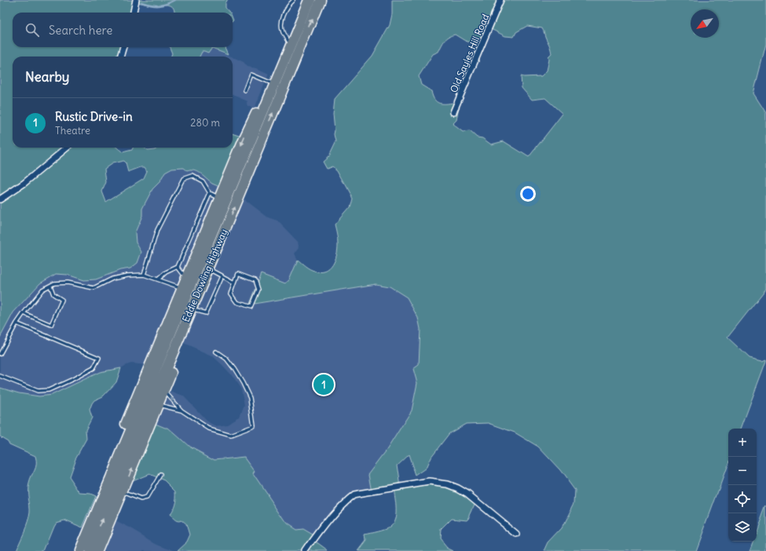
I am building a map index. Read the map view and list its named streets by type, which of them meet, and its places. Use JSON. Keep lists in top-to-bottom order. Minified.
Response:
{"streets":{"highway":["Eddie Dowling Highway"],"street":["Old Sayles Hill Road"]},"north":"bottom left","page":{"search":"Search here","heading":"Nearby","list":[{"mark":"1","name":"Rustic Drive-in","note":"Theatre","value":"280 m"}],"pins":"1","map_buttons":["+","−"]}}
